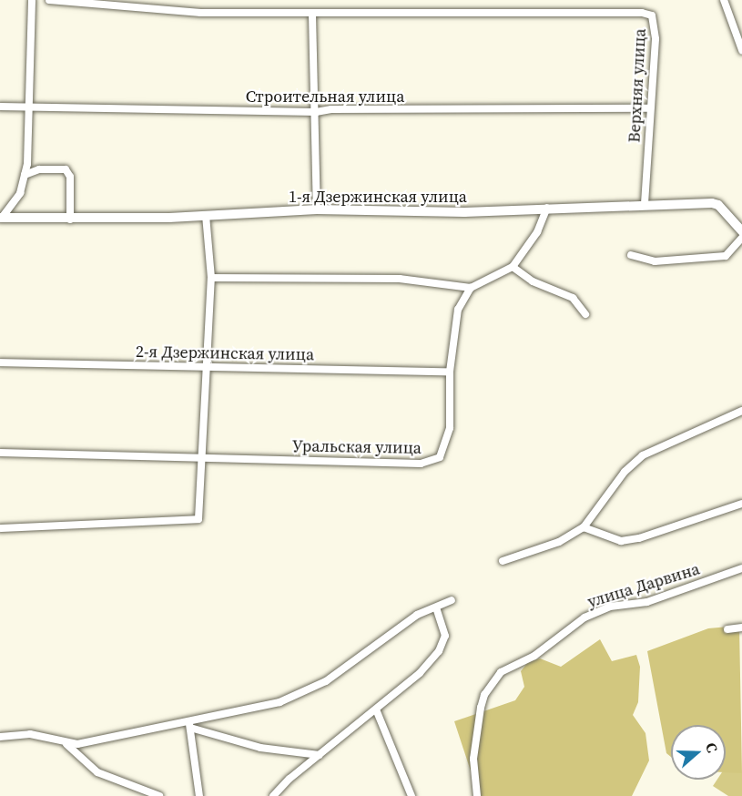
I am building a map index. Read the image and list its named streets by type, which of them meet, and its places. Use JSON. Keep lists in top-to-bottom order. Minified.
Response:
{"streets":{"street":["Верхняя улица","Строительная улица","1-я Дзержинская улица","2-я Дзержинская улица","Уральская улица","улица Дарвина"]},"crossings":[["Верхняя улица","Строительная улица"],["Верхняя улица","1-я Дзержинская улица"],["2-я Дзержинская улица","Уральская улица"]],"north":"right"}
